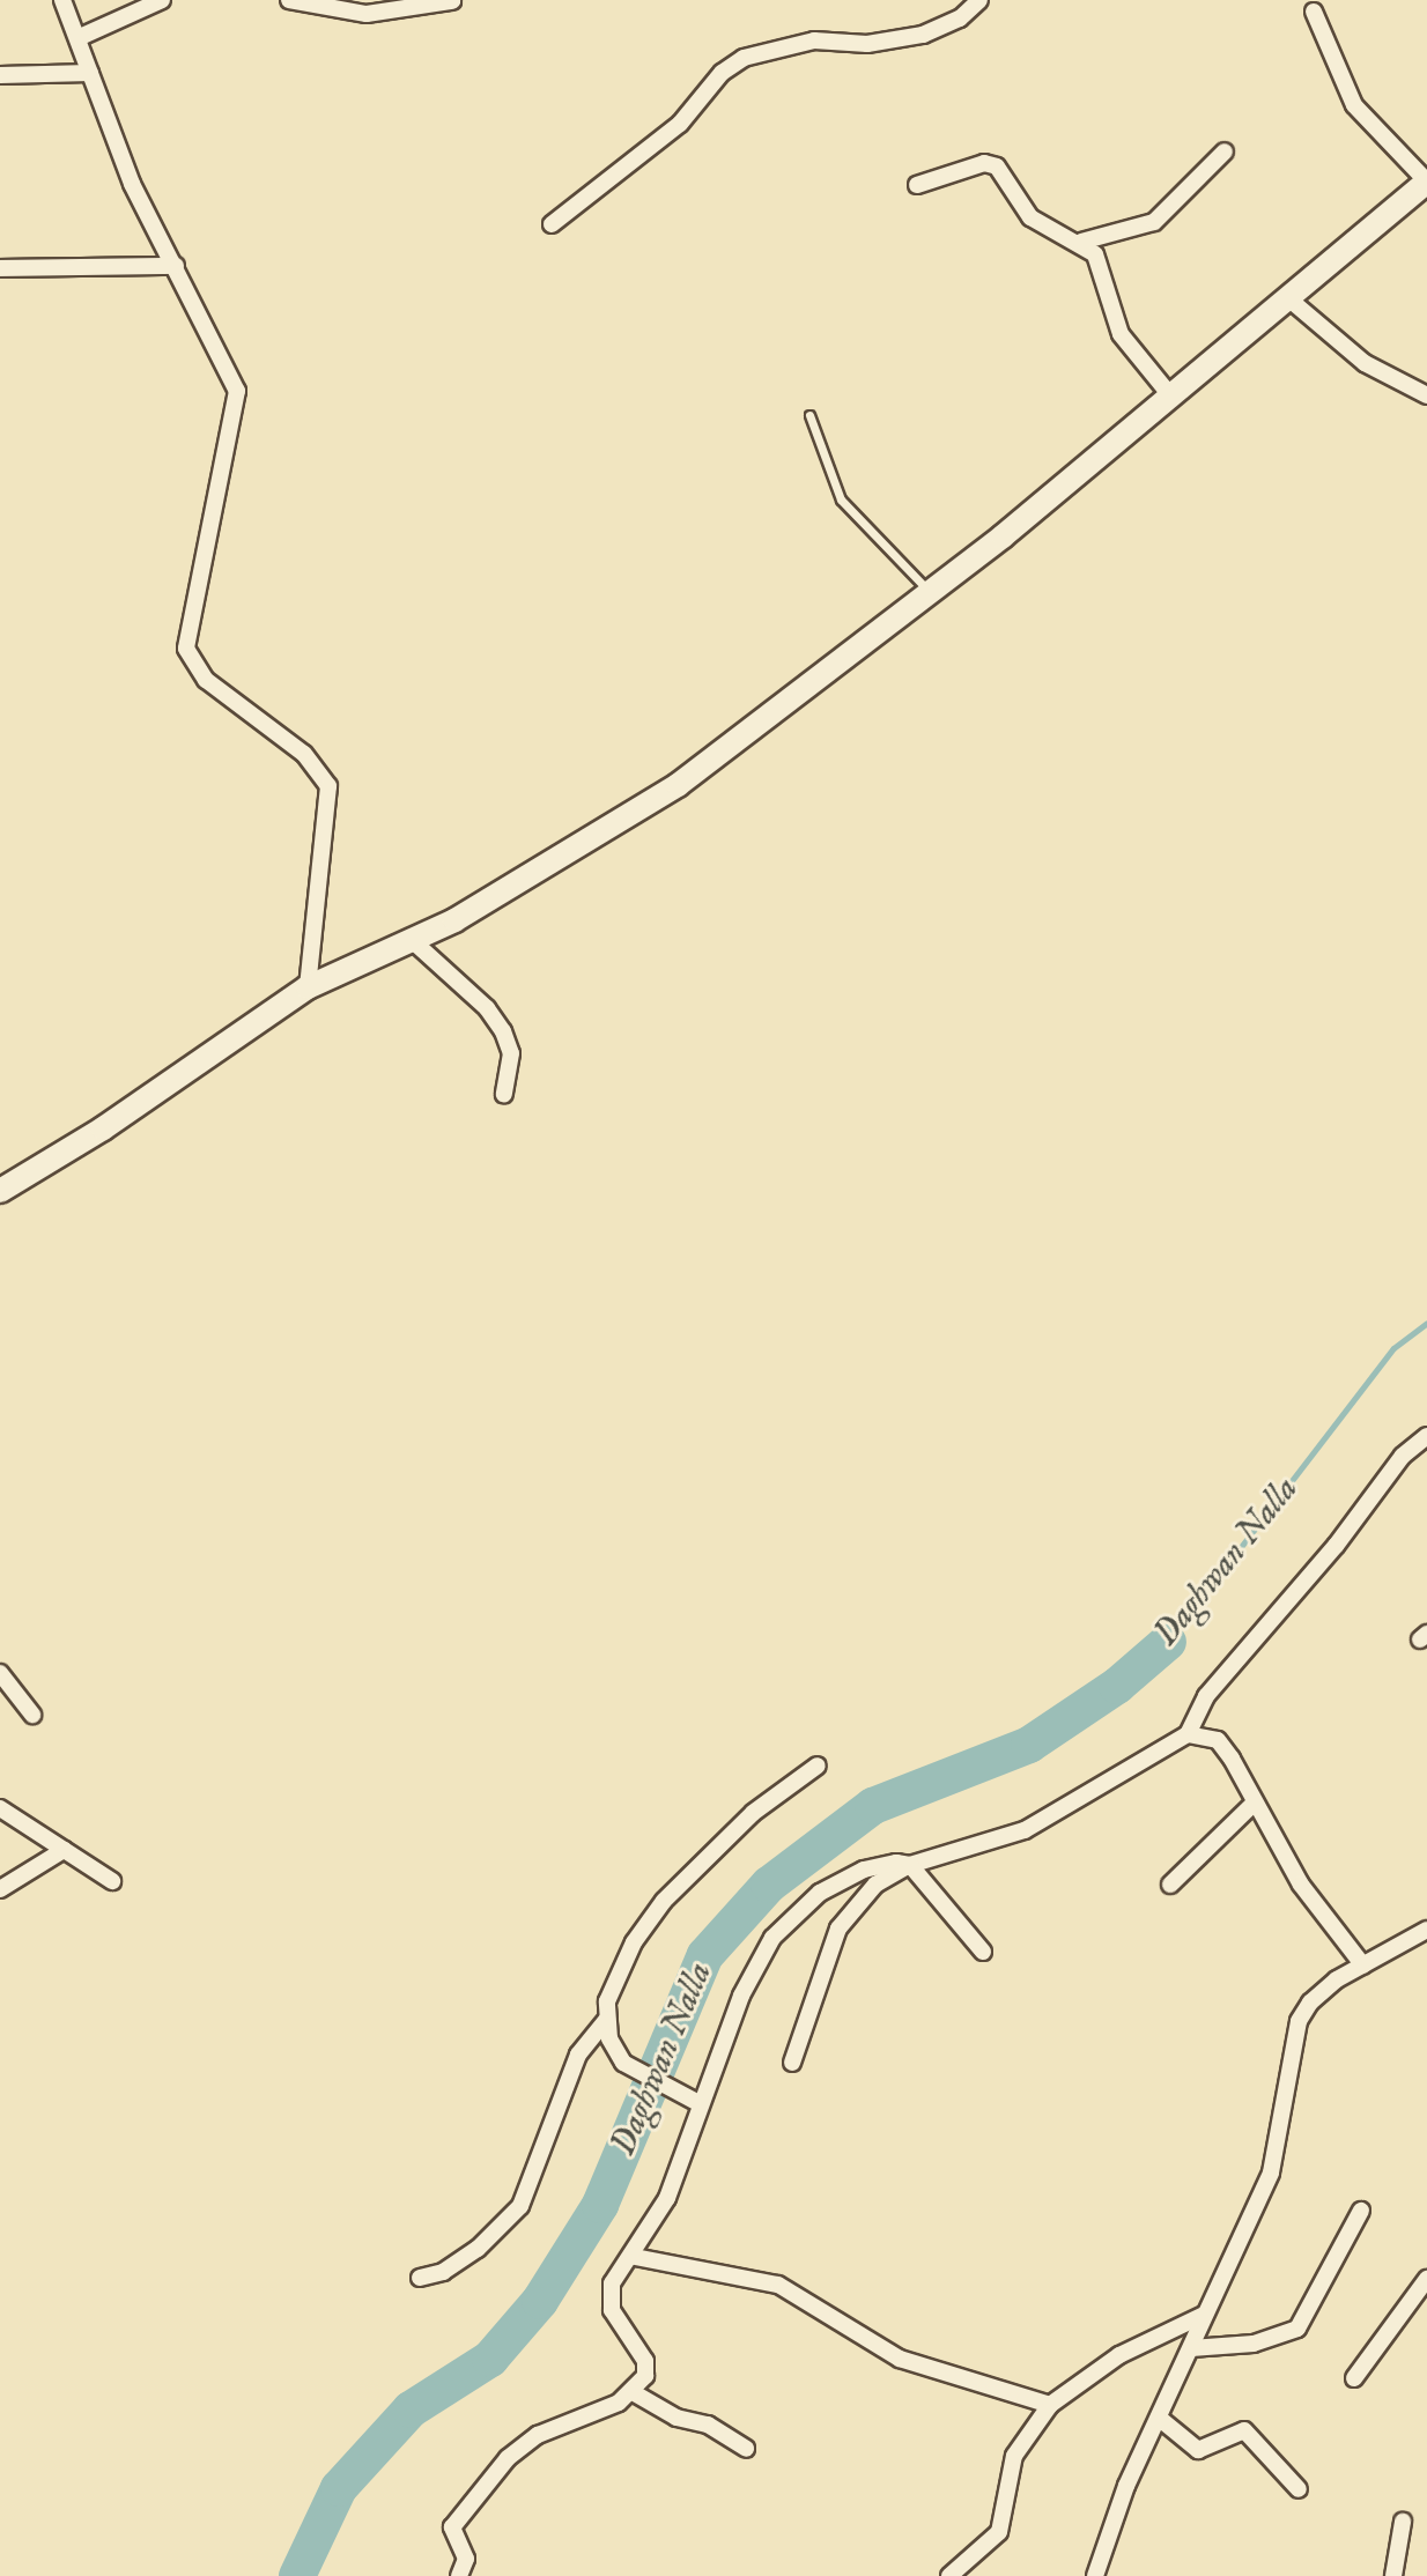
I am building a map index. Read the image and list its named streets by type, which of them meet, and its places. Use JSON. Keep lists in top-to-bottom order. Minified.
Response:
{"water":["Daghwan Nalla"]}
